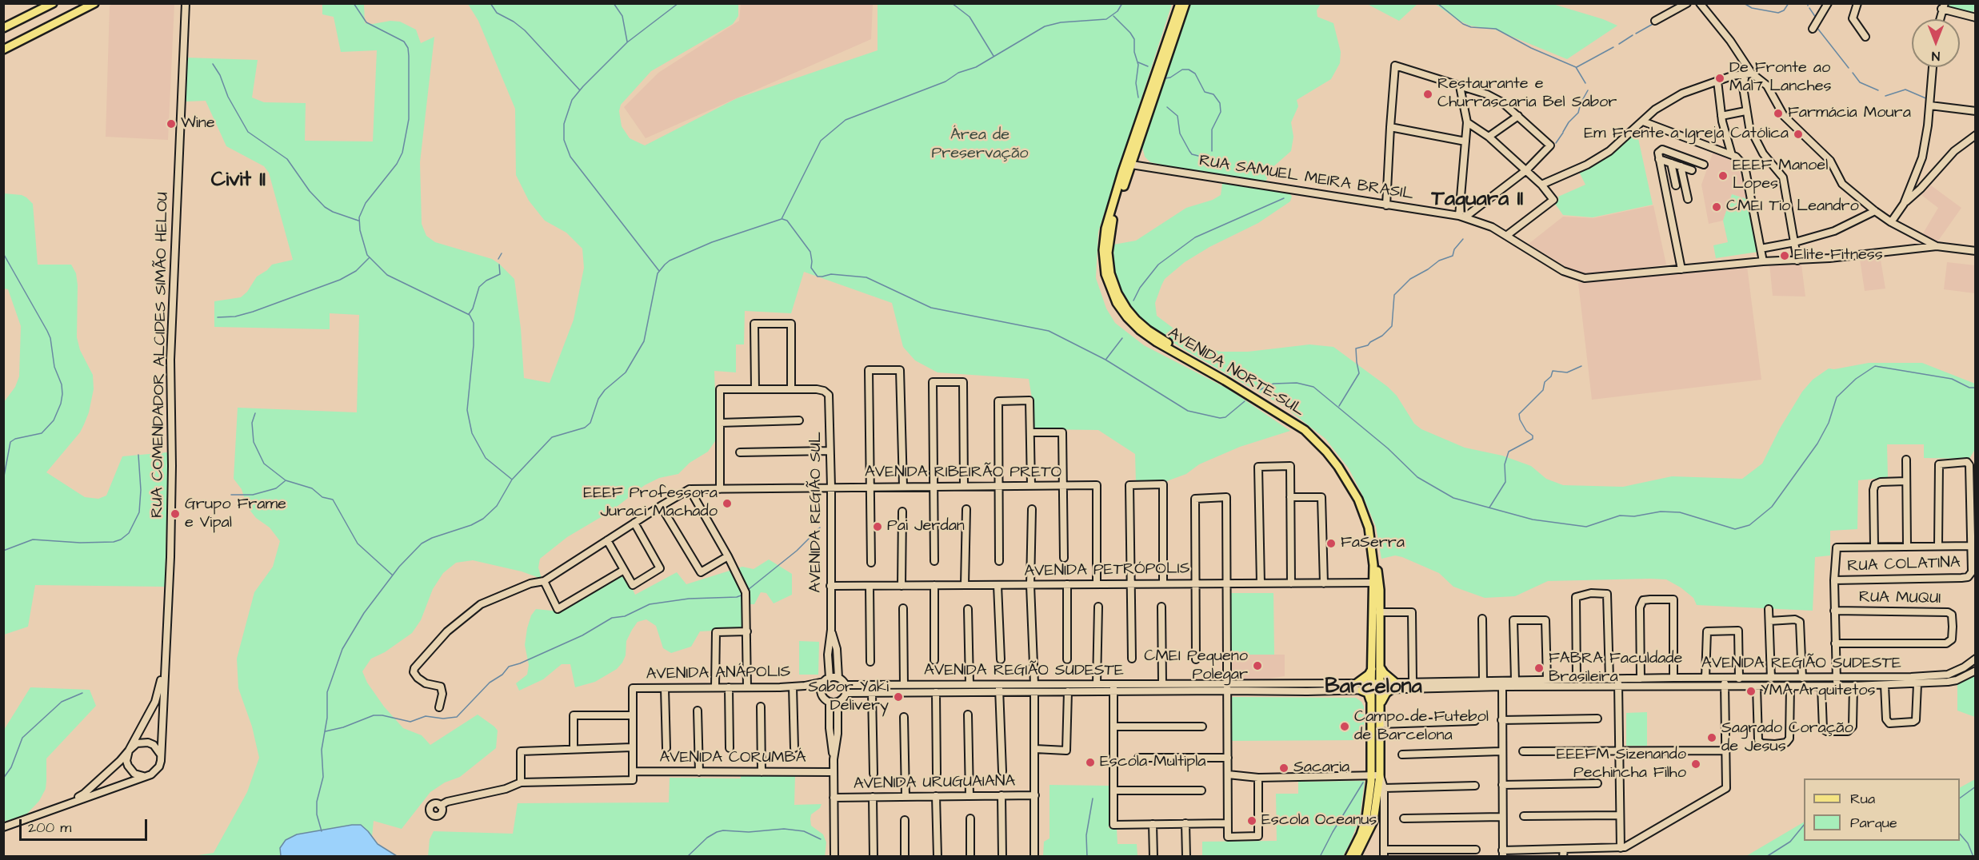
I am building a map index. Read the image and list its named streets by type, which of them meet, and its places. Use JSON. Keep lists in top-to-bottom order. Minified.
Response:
{"streets":{"main road":["AVENIDA NORTE-SUL"],"street":["RUA SAMUEL MEIRA BRASIL","RUA COMENDADOR ALCIDES SIMÃO HELOU","AVENIDA RIBEIRÃO PRETO","AVENIDA REGIÃO SUL","RUA COLATINA","AVENIDA PETRÓPOLIS","RUA MUQUI","AVENIDA REGIÃO SUDESTE","AVENIDA ANÁPOLIS","AVENIDA CORUMBÁ","AVENIDA URUGUAIANA"]},"crossings":[["RUA SAMUEL MEIRA BRASIL","AVENIDA NORTE-SUL"],["AVENIDA NORTE-SUL","AVENIDA PETRÓPOLIS"],["AVENIDA NORTE-SUL","AVENIDA REGIÃO SUDESTE"],["AVENIDA RIBEIRÃO PRETO","AVENIDA REGIÃO SUL"],["AVENIDA RIBEIRÃO PRETO","AVENIDA PETRÓPOLIS"],["AVENIDA REGIÃO SUL","AVENIDA PETRÓPOLIS"],["AVENIDA REGIÃO SUL","AVENIDA REGIÃO SUDESTE"],["AVENIDA REGIÃO SUL","AVENIDA ANÁPOLIS"],["AVENIDA REGIÃO SUDESTE","AVENIDA ANÁPOLIS"]],"districts":["Civit II","Taquara II","Barcelona"],"parks":["Área de Preservação"],"places":["De Fronte ao Mal7 Lanches","Restaurante e Churrascaria Bel Sabor","Farmácia Moura","Wine","Em Frente a Igreja Católica","EEEF Manoel Lopes","CMEI Tio Leandro","Elite Fitness","EEEF Professora Juraci Machado","Grupo Frame e Vipal","Pai Jerdan","FaSerra","CMEI Pequeno Polegar","FABRA Faculdade Brasileira","YMA Arquitetos","Sabor Yaki Delivery","Campo de Futebol de Barcelona","Sagrado Coração de Jesus","Escola Multipla","EEEFM Sizenando Pechincha Filho","Sacaria","Escola Oceanus"],"legend":["Rua","Parque"],"scale_bar":"200 m","north":"bottom"}
